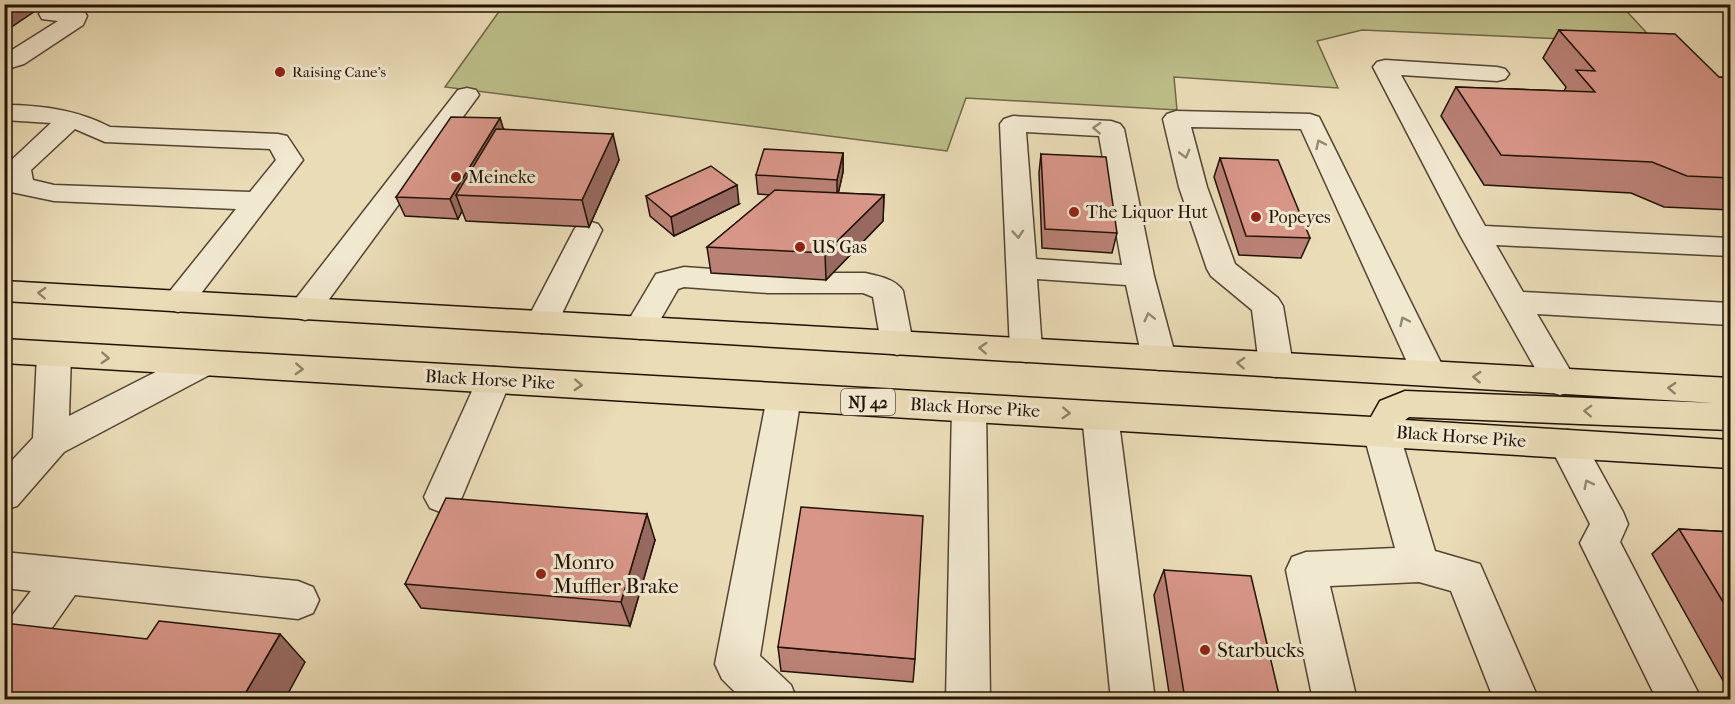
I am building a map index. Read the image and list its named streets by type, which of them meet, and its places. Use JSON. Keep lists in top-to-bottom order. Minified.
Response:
{"streets":{"highway":["Black Horse Pike","NJ 42"]},"places":["Raising Cane's","Meineke","The Liquor Hut","Popeyes","US Gas","Monro Muffler Brake","Starbucks"]}
